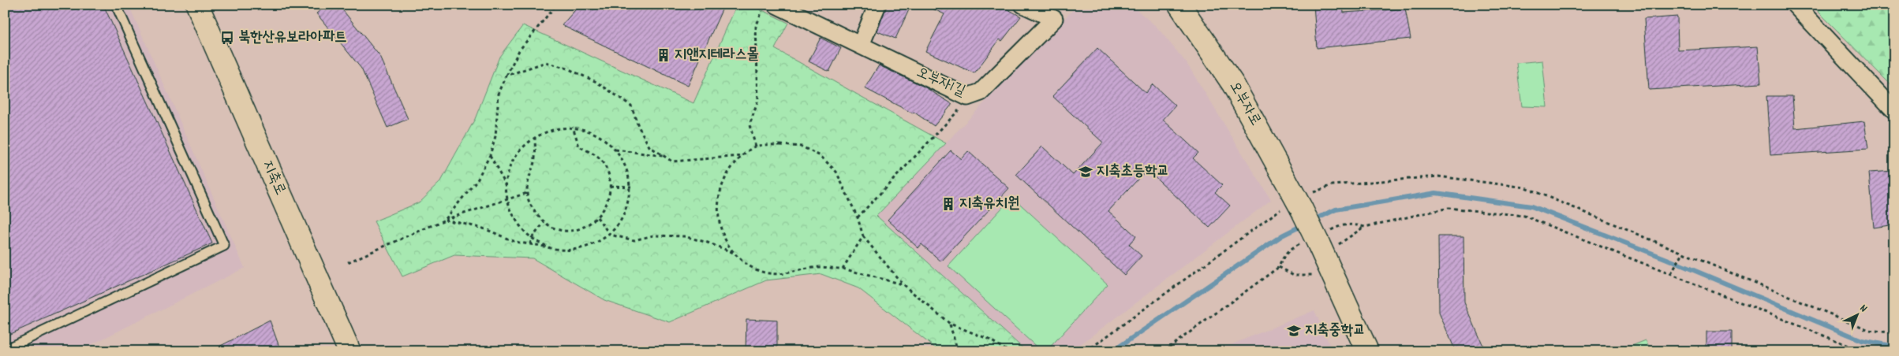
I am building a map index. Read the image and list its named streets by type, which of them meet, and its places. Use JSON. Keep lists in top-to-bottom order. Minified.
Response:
{"streets":{"main road":["오부자로","지축로"],"street":["오부자1길"]},"places":{"bus stop":["북한산유보라아파트"],"building":["지앤지테라스몰","지축유치원"],"school or university":["지축초등학교","지축중학교"]},"north":"top right"}
